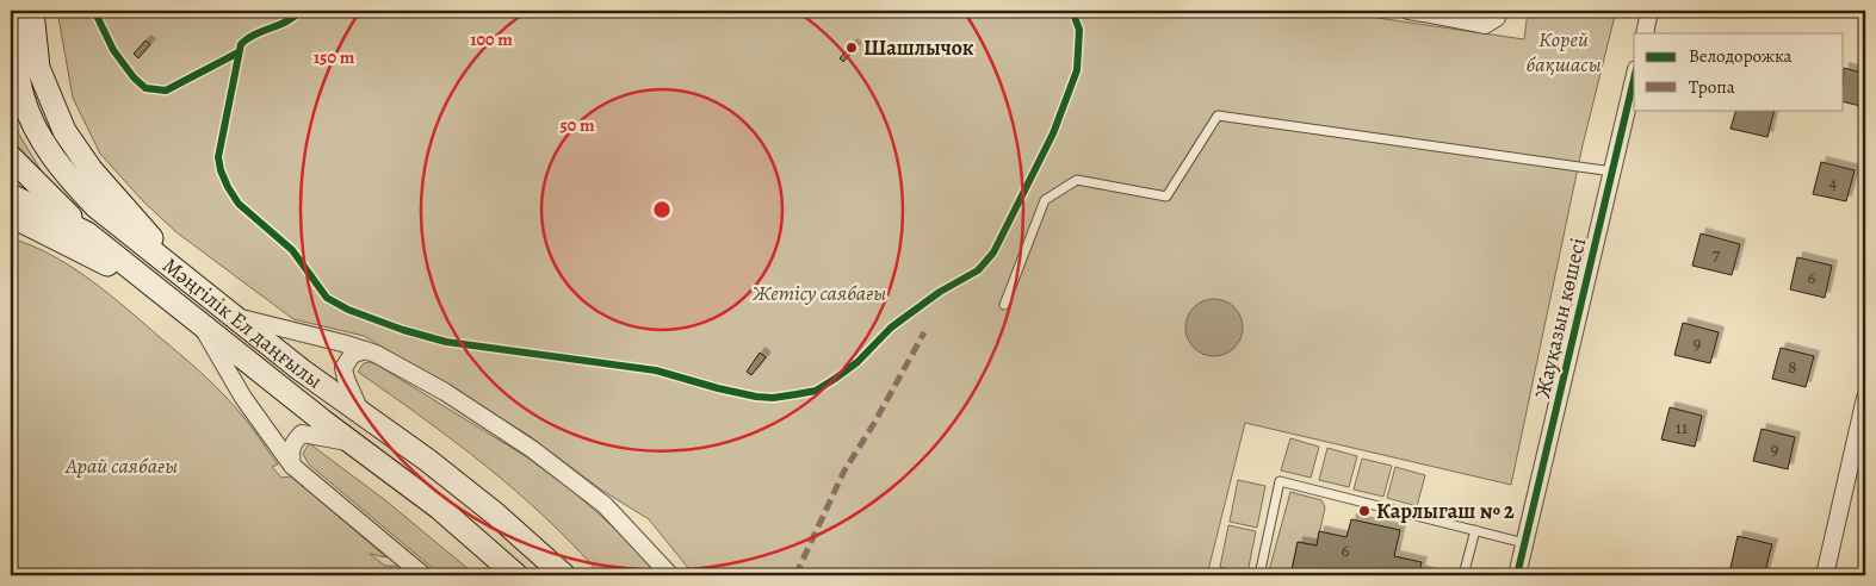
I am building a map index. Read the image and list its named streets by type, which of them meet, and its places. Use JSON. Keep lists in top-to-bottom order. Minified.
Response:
{"streets":{"main road":["Мәңгілік Ел даңғылы"],"street":["Жауқазын көшесі"]},"parks":["Корей бақшасы","Жетісу саябағы","Арай саябағы"],"places":["Шашлычок","Карлыгаш № 2"],"house_numbers":["4","7","6","9","8","11","9","6"],"legend":["Велодорожка","Тропа"],"rings":["100 m","150 m","50 m"]}
